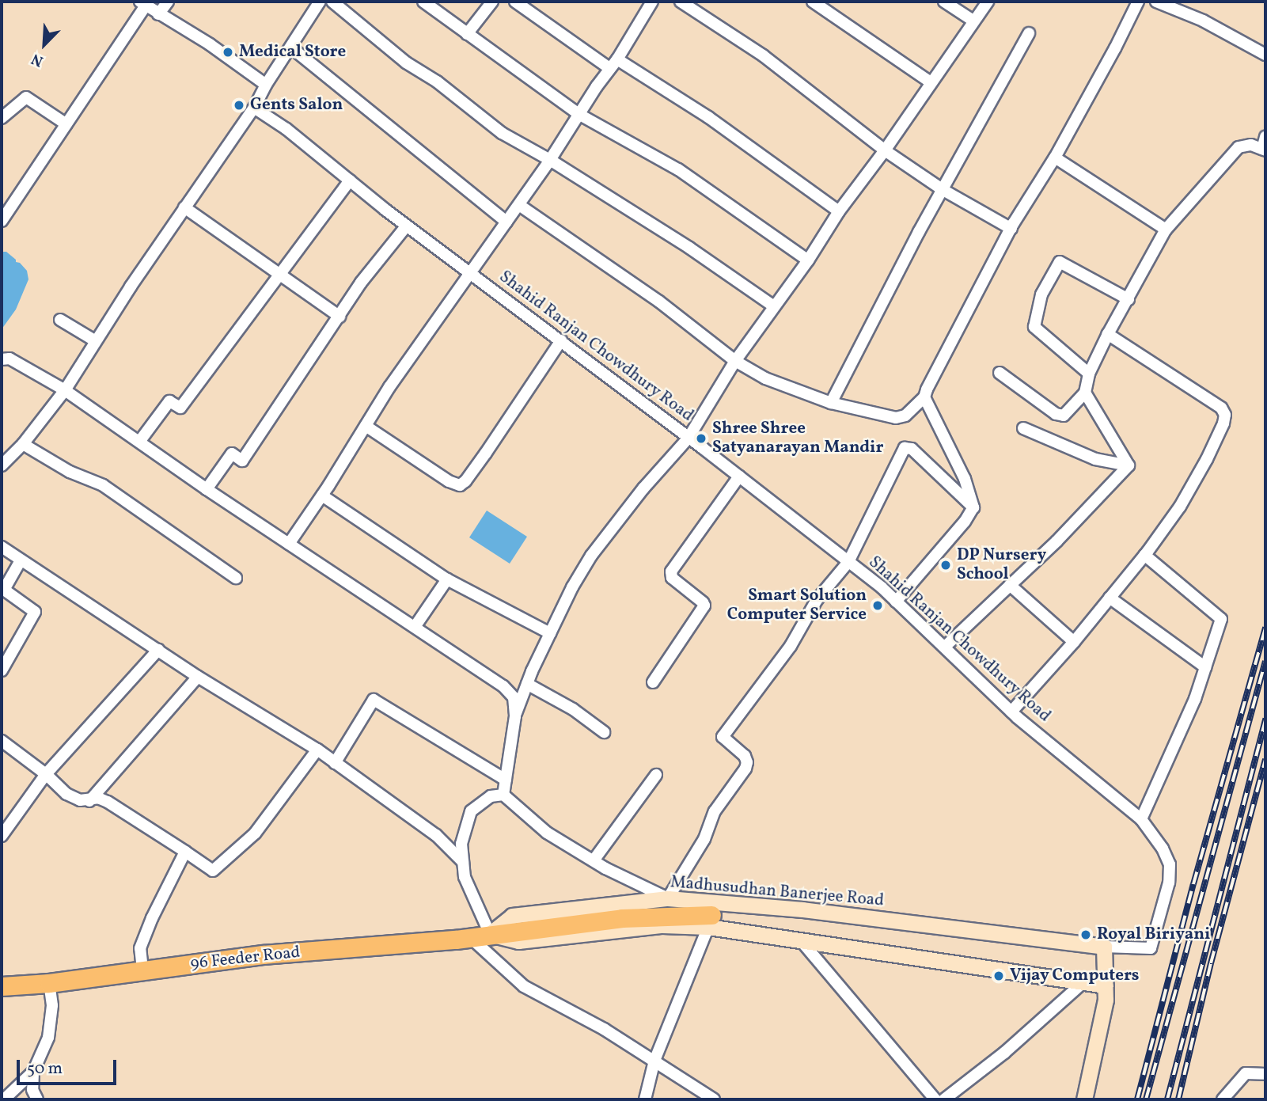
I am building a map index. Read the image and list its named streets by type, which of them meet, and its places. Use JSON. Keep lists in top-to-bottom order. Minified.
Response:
{"streets":{"main road":["96 Feeder Road"],"street":["Shahid Ranjan Chowdhury Road","Madhusudhan Banerjee Road"]},"crossings":[["Shahid Ranjan Chowdhury Road","Madhusudhan Banerjee Road"],["Madhusudhan Banerjee Road","96 Feeder Road"]],"places":["Medical Store","Gents Salon","Shree Shree Satyanarayan Mandir","DP Nursery School","Smart Solution Computer Service","Royal Biriyani","Vijay Computers"],"scale_bar":"50 m","north":"bottom left"}
